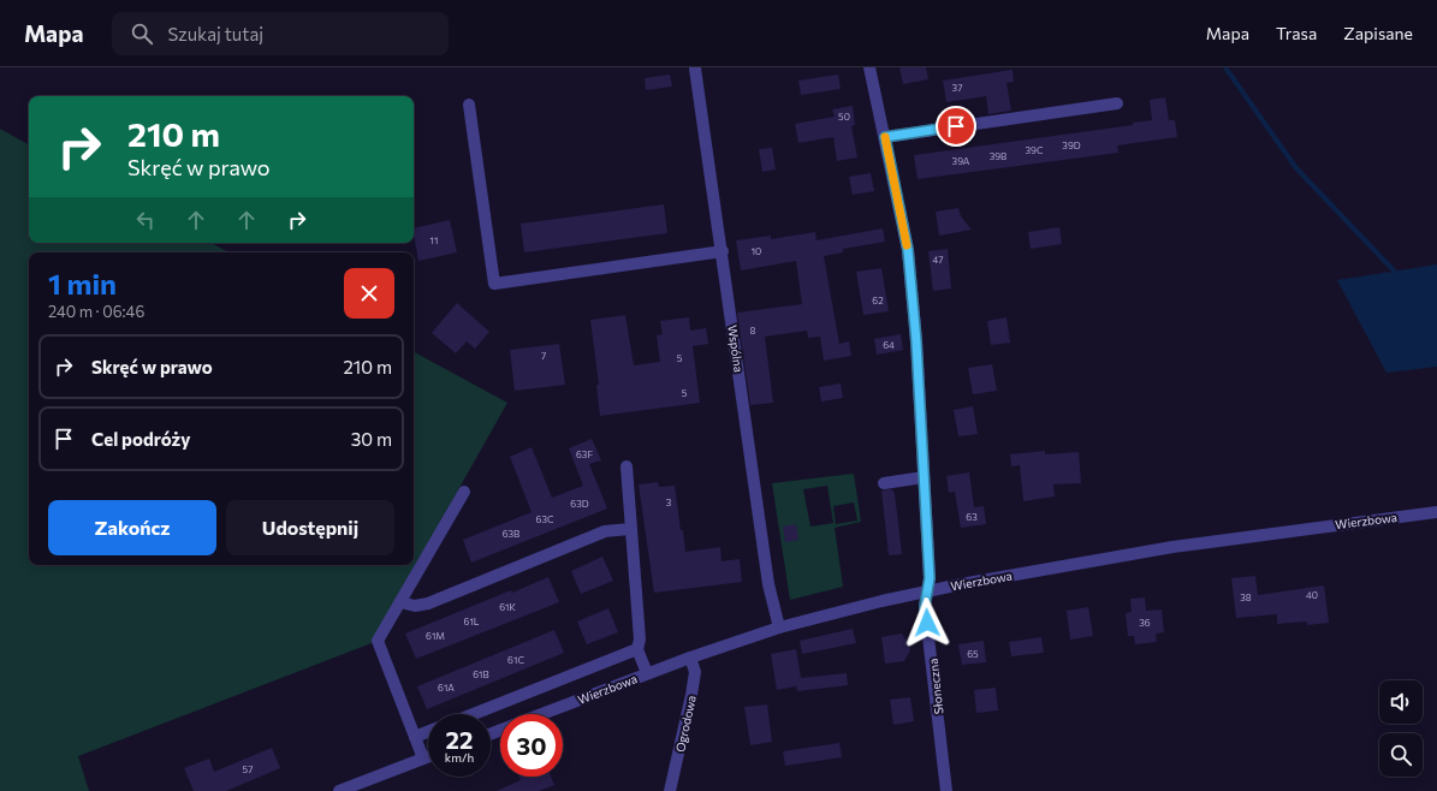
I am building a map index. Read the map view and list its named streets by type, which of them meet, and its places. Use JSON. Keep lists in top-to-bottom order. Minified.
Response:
{"streets":{"street":["Wspólna","Wierzbowa","Słoneczna","Ogrodowa"]},"crossings":[["Wspólna","Wierzbowa"],["Wierzbowa","Słoneczna"],["Wierzbowa","Ogrodowa"]],"house_numbers":["37","50","39D","39C","39B","39A","11","10","47","62","8","64","7","5","5","63F","3","63D","63","63C","63B","40","38","61K","61L","36","61M","65","61C","61B","61A","57"],"page":{"header":"Mapa","search":"Szukaj tutaj","nav":["Mapa","Trasa","Zapisane"],"turn":["210 m","Skręć w prawo"],"heading":["1 min","240 m · 06:46"],"list":[{"name":"Skręć w prawo","value":"210 m"},{"name":"Cel podróży","value":"30 m"}],"buttons":["Zakończ","Udostępnij"],"speed":"22 km/h","limit":"30"}}
